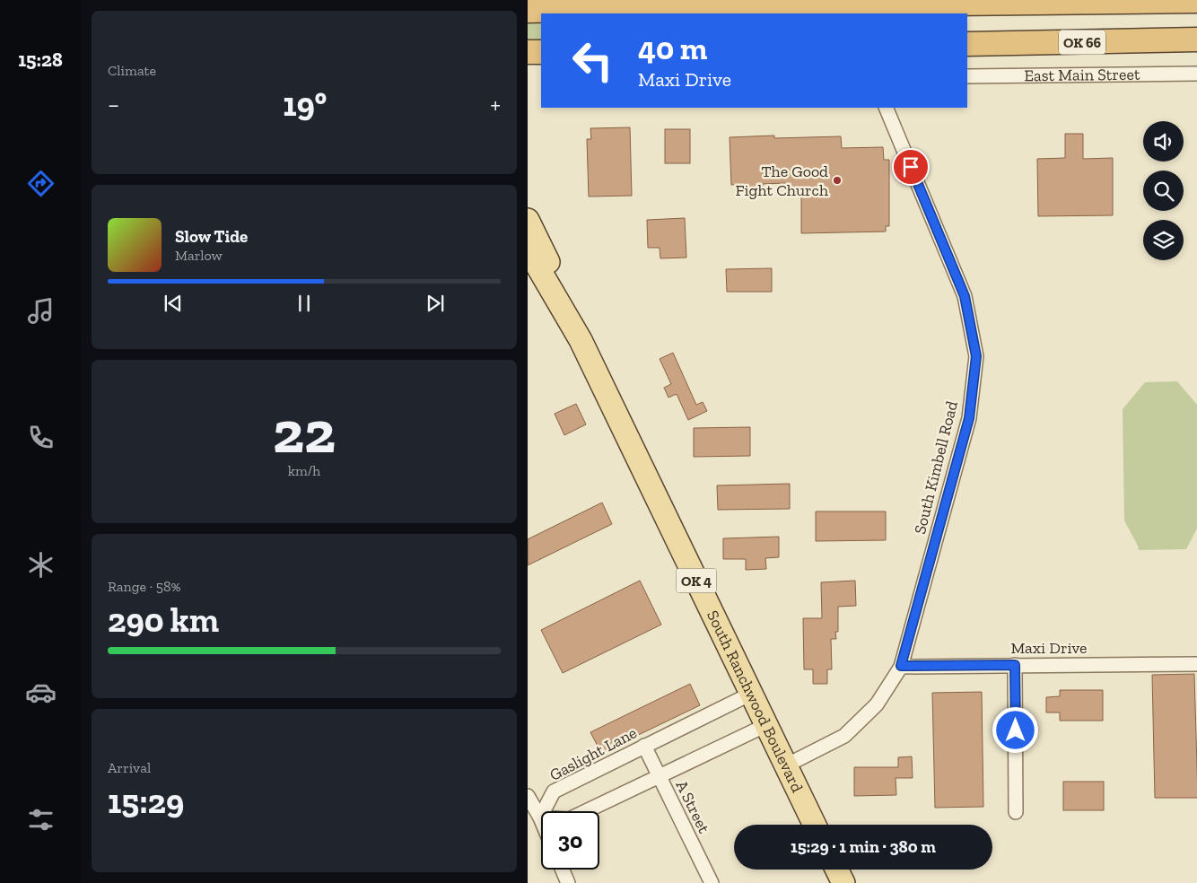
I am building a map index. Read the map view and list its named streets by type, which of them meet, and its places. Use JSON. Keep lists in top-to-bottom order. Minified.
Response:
{"streets":{"highway":["OK 66","East Main Street"],"main road":["OK 4","South Ranchwood Boulevard"],"street":["South Kimbell Road","Maxi Drive","Gaslight Lane","A Street"]},"crossings":[["South Kimbell Road","Maxi Drive"],["South Kimbell Road","South Ranchwood Boulevard"],["South Ranchwood Boulevard","Gaslight Lane"],["Gaslight Lane","A Street"]],"places":["The Good Fight Church"],"page":{"tabs":"15:28","tile":["Climate",["22","km/h"],["Range · 58%","290 km"],["Arrival","15:29"]],"turn":["40 m","Maxi Drive"],"heat":["−","19°","+"],"song":["Slow Tide","Marlow"],"limit":"30","trip":"15:29 · 1 min · 380 m"}}
